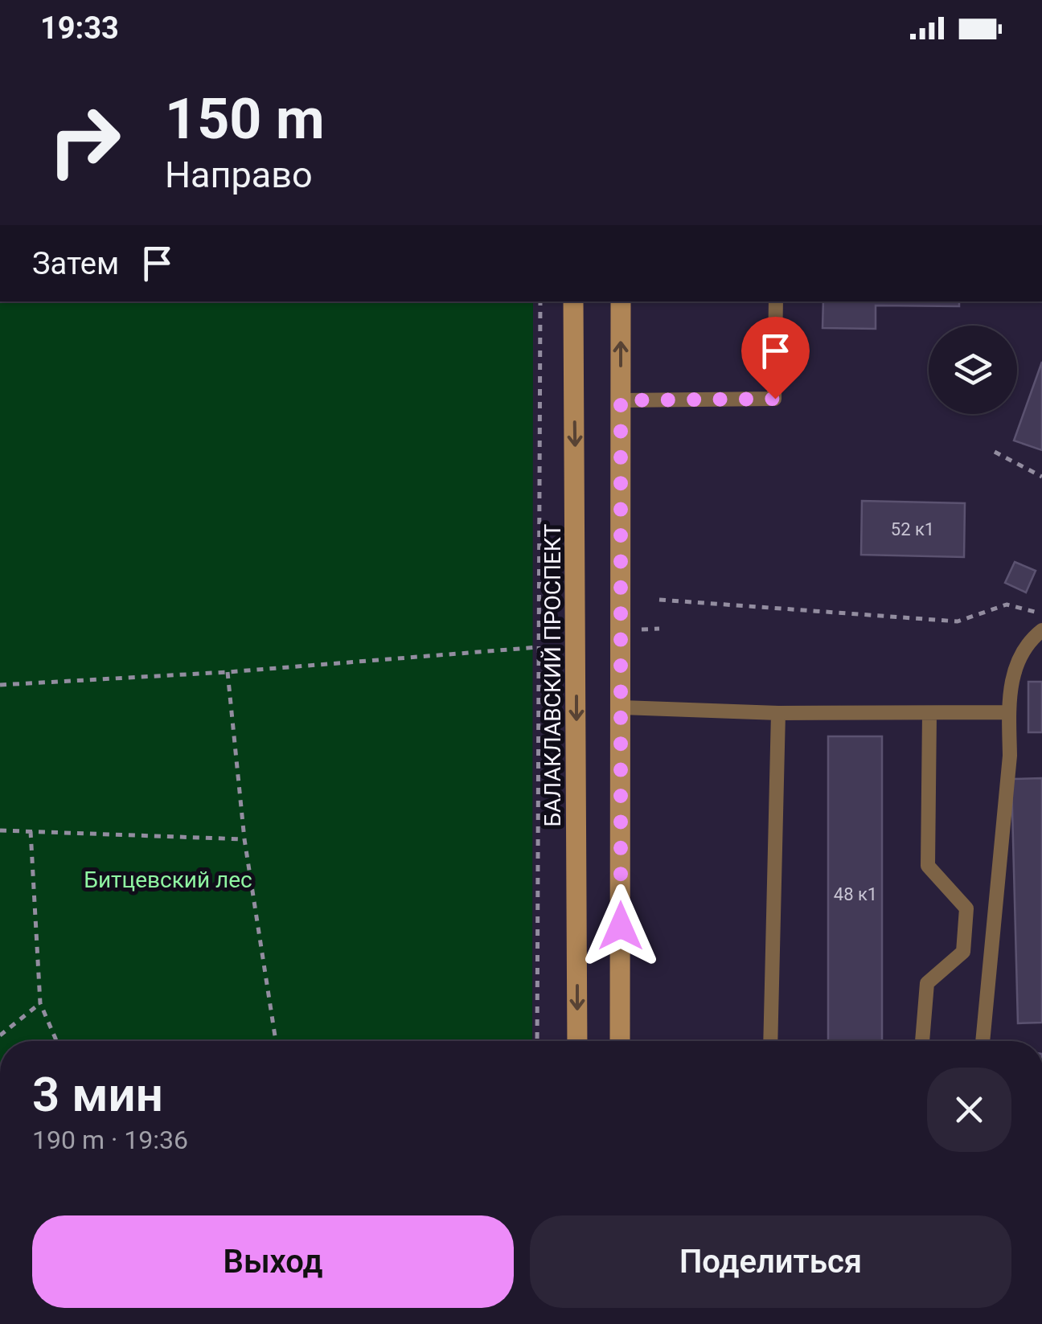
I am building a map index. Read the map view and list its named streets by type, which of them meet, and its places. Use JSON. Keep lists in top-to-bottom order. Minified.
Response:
{"streets":{"main road":["БАЛАКЛАВСКИЙ ПРОСПЕКТ"]},"parks":["Битцевский лес"],"house_numbers":["52 к1","48 к1"],"page":{"status":"19:33","turn":["150 m","Направо"],"then":"Затем","heading":["3 мин","190 m · 19:36"],"buttons":["Выход","Поделиться"]}}
